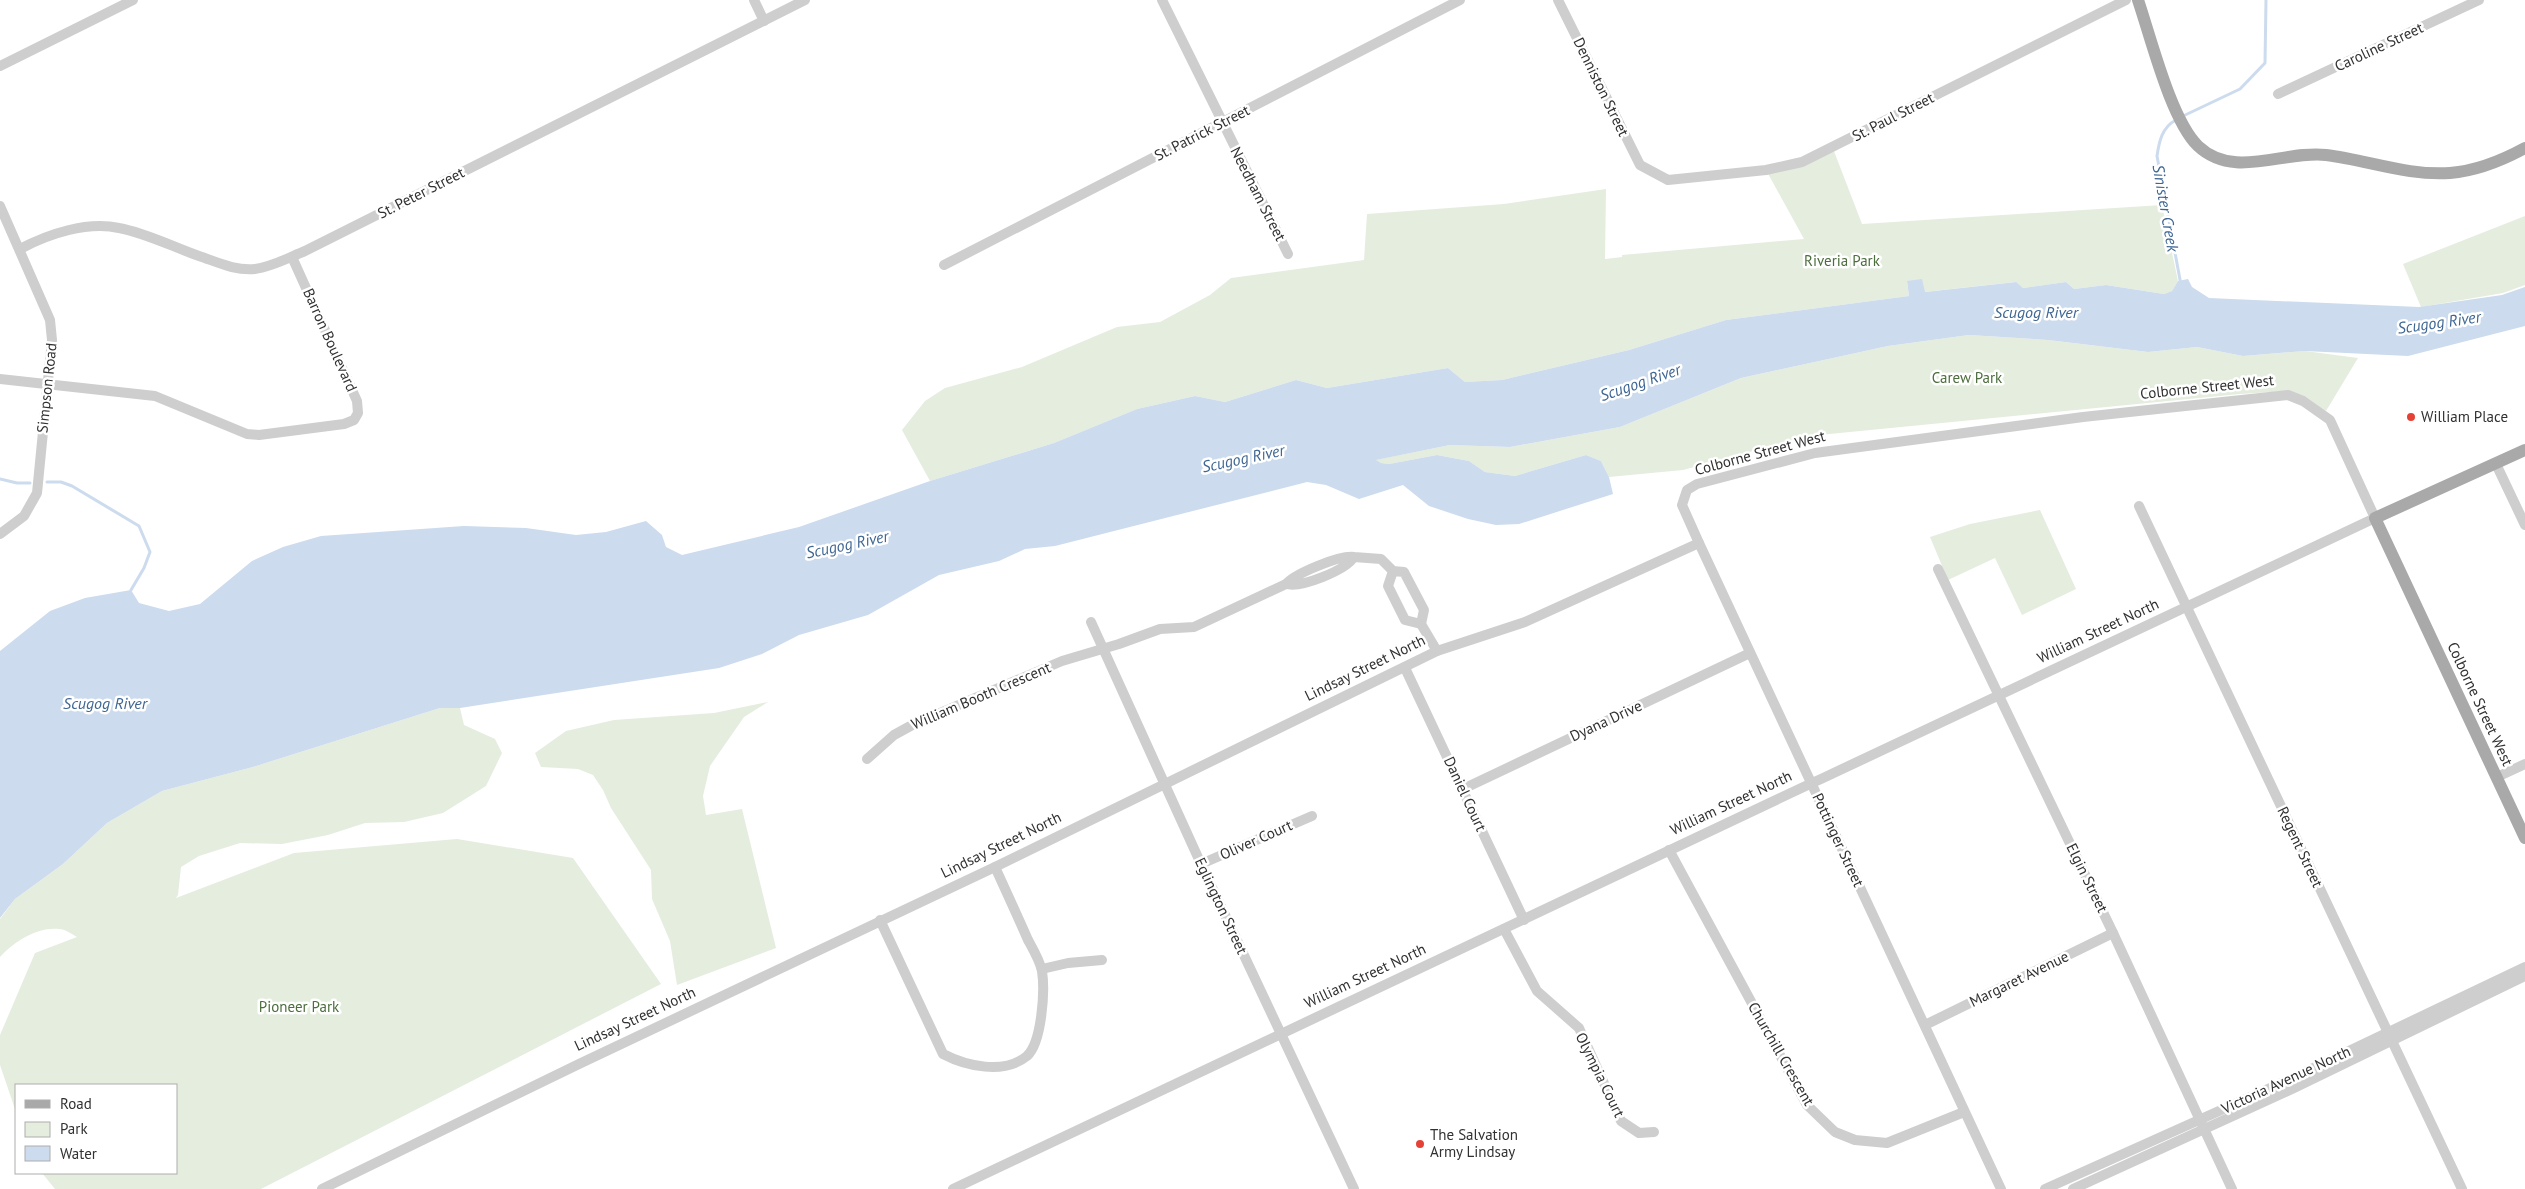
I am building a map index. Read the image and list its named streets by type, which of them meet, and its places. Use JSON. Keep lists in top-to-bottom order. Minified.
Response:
{"streets":{"main road":["Colborne Street West","William Street North"],"street":["Caroline Street","Denniston Street","St. Paul Street","St. Patrick Street","St. Peter Street","Needham Street","Barron Boulevard","Simpson Road","Lindsay Street North","William Booth Crescent","Dyana Drive","Daniel Court","Oliver Court","Pottinger Street","Regent Street","Elgin Street","Eglington Street","Margaret Avenue","Churchill Crescent","Olympia Court","Victoria Avenue North"]},"crossings":[["Denniston Street","St. Paul Street"],["St. Patrick Street","Needham Street"],["St. Peter Street","Barron Boulevard"],["St. Peter Street","Simpson Road"],["Barron Boulevard","Simpson Road"],["Colborne Street West","William Street North"],["Colborne Street West","Pottinger Street"],["William Street North","Daniel Court"],["William Street North","Pottinger Street"],["William Street North","Regent Street"],["William Street North","Elgin Street"],["William Street North","Eglington Street"],["William Street North","Churchill Crescent"],["William Street North","Olympia Court"],["Lindsay Street North","Daniel Court"],["Lindsay Street North","Pottinger Street"],["Lindsay Street North","Eglington Street"],["William Booth Crescent","Eglington Street"],["Dyana Drive","Daniel Court"],["Dyana Drive","Pottinger Street"],["Oliver Court","Eglington Street"],["Pottinger Street","Margaret Avenue"],["Pottinger Street","Churchill Crescent"],["Regent Street","Victoria Avenue North"],["Elgin Street","Margaret Avenue"],["Elgin Street","Victoria Avenue North"]],"water":["Sinister Creek","Scugog River"],"parks":["Riveria Park","Carew Park","Pioneer Park"],"places":["William Place","The Salvation Army Lindsay"],"legend":["Road","Park","Water"]}
